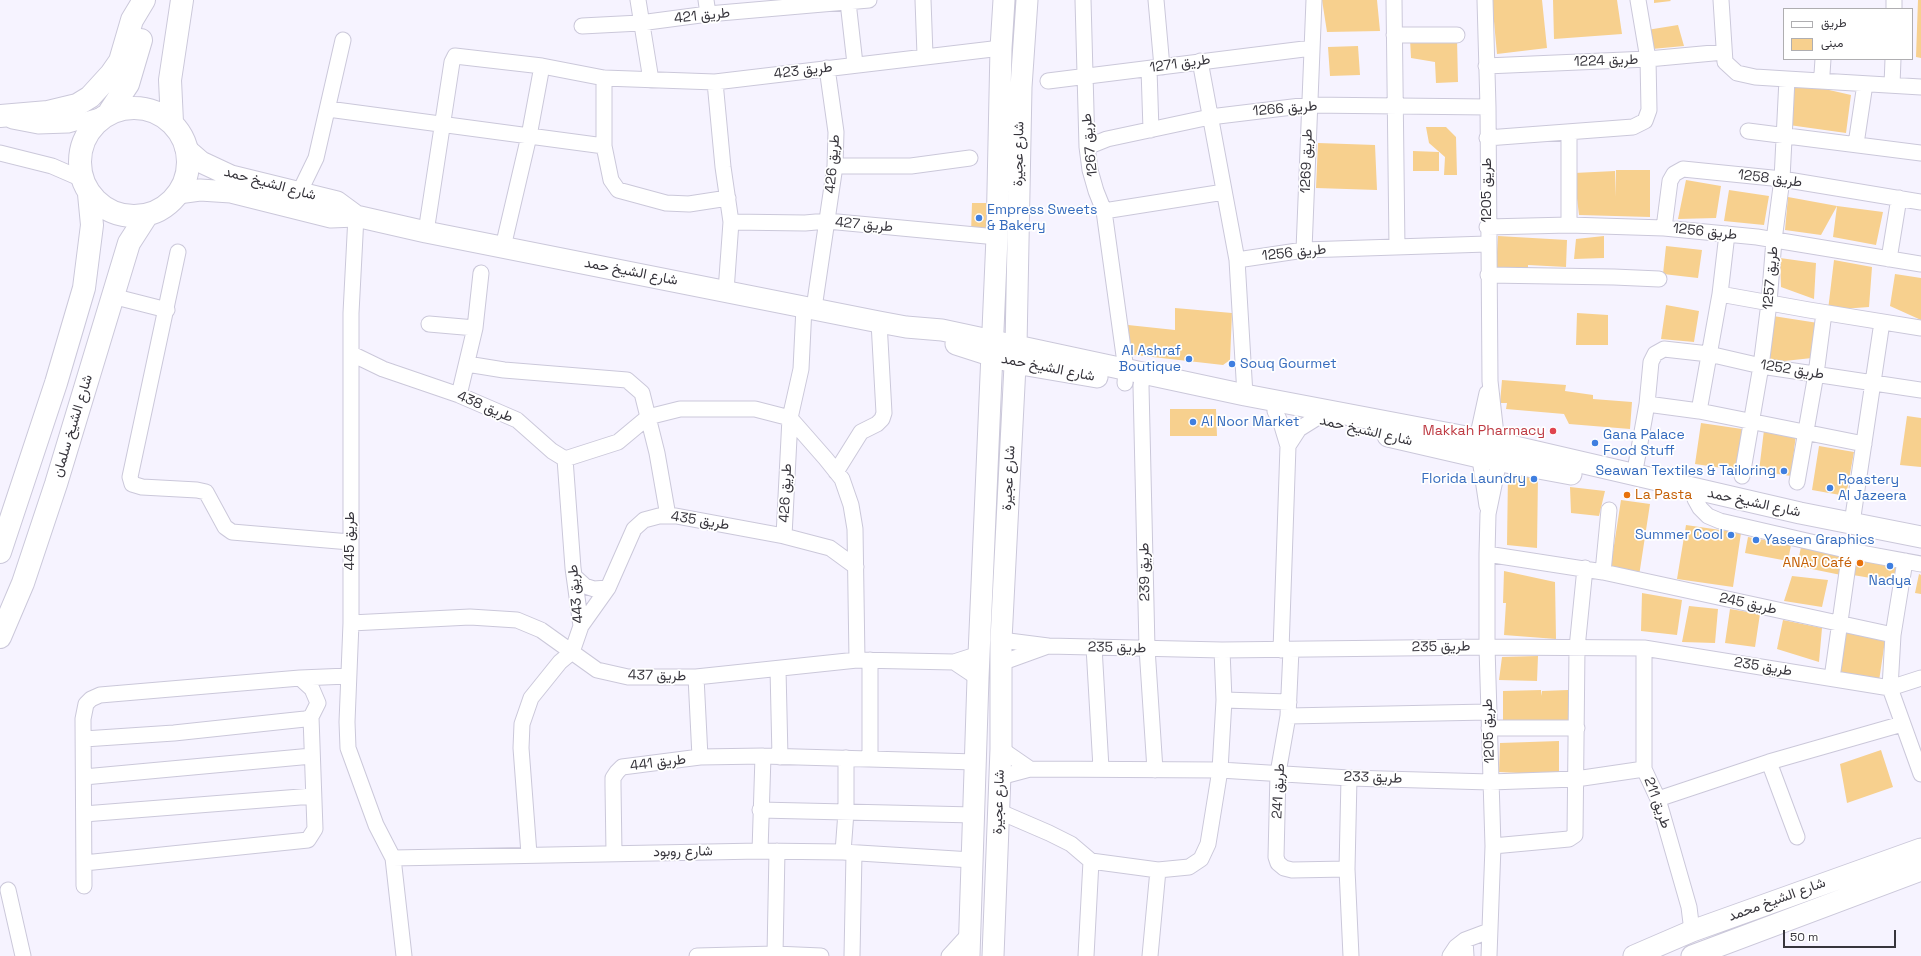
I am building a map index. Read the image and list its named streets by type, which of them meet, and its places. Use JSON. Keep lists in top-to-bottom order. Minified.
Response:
{"streets":{"main road":["شارع الشيخ سلمان"],"street":["طريق 421","طريق 1224","طريق 1271","طريق 423","طريق 1266","طريق 1267","شارع عجيرة","طريق 1269","طريق 426","طريق 1258","شارع الشيخ حمد","طريق 1205","طريق 427","طريق 1256","طريق 1257","طريق 1252","طريق 438","طريق 435","طريق 445","طريق 239","طريق 443","طريق 245","طريق 235","طريق 437","طريق 441","طريق 233","طريق 241","طريق 211","شارع روبود","شارع الشيخ محمد"]},"crossings":[["طريق 1224","طريق 1205"],["طريق 1271","طريق 1267"],["طريق 1271","طريق 1269"],["طريق 423","شارع عجيرة"],["طريق 423","طريق 426"],["طريق 1266","طريق 1267"],["طريق 1266","طريق 1269"],["طريق 1266","طريق 1205"],["طريق 1267","شارع الشيخ حمد"],["طريق 1267","طريق 239"],["شارع عجيرة","شارع الشيخ حمد"],["شارع عجيرة","طريق 427"],["شارع عجيرة","طريق 235"],["شارع عجيرة","طريق 437"],["شارع عجيرة","طريق 233"],["شارع عجيرة","شارع روبود"],["طريق 1269","طريق 1256"],["طريق 426","شارع الشيخ حمد"],["طريق 426","طريق 427"],["طريق 426","طريق 435"],["طريق 1258","طريق 1256"],["طريق 1258","طريق 1257"],["شارع الشيخ حمد","طريق 1205"],["شارع الشيخ حمد","شارع الشيخ سلمان"],["شارع الشيخ حمد","طريق 445"],["شارع الشيخ حمد","طريق 239"],["شارع الشيخ حمد","طريق 241"],["طريق 1205","طريق 1256"],["طريق 1205","طريق 245"],["طريق 1205","طريق 235"],["طريق 1205","طريق 233"],["طريق 1256","طريق 1257"],["طريق 1257","طريق 1252"],["طريق 438","طريق 445"],["طريق 438","طريق 443"],["طريق 435","طريق 443"],["طريق 445","طريق 437"],["طريق 445","شارع روبود"],["طريق 239","طريق 235"],["طريق 239","طريق 233"],["طريق 443","طريق 437"],["طريق 443","شارع روبود"],["طريق 235","طريق 241"],["طريق 235","طريق 211"],["طريق 437","طريق 441"],["طريق 441","شارع روبود"],["طريق 233","طريق 241"],["طريق 233","طريق 211"],["طريق 211","شارع الشيخ محمد"]],"places":["Empress Sweets & Bakery","Al Ashraf Boutique","Souq Gourmet","Al Noor Market","Makkah Pharmacy","Gana Palace Food Stuff","Seawan Textiles & Tailoring","Florida Laundry","Roastery Al Jazeera","La Pasta","Summer Cool","Yaseen Graphics","ANAJ Café","Nadya"],"legend":["طريق","مبنى"],"scale_bar":"50 m"}
